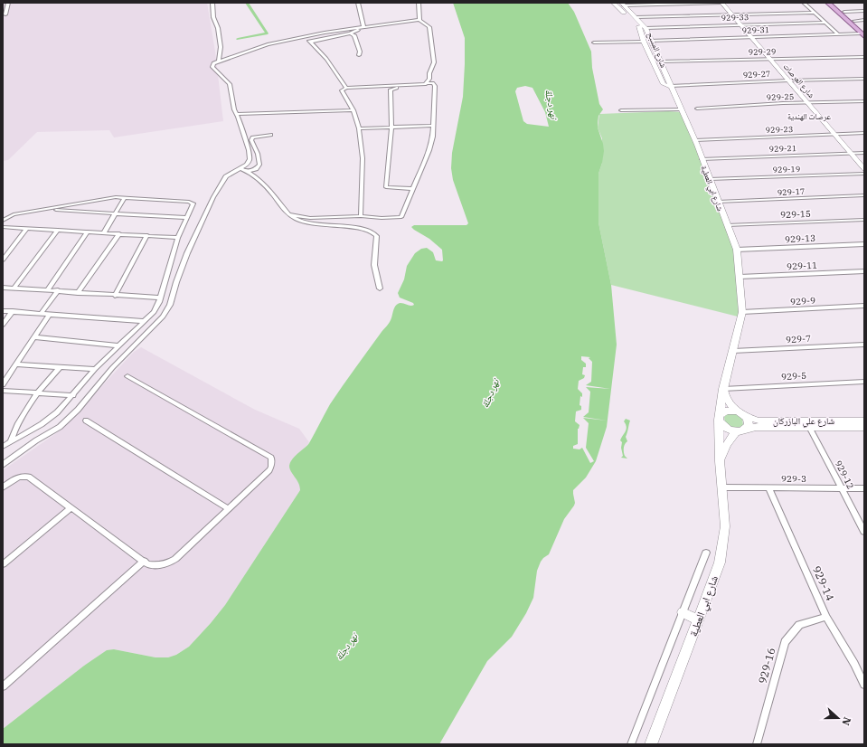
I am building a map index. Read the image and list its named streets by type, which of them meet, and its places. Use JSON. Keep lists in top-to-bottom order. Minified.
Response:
{"streets":{"street":["929-33","929-31","شارع المسبح","929-29","929-27","شارع العرصات","929-25","929-23","929-21","929-19","شارع ابي العطية","929-17","929-15","929-13","929-11","929-9","929-7","929-5","شارع علي البازركان","929-12","929-3","929-14","929-16"]},"crossings":[["929-33","شارع المسبح"],["929-33","شارع العرصات"],["929-33","شارع ابي العطية"],["929-31","شارع المسبح"],["929-31","شارع العرصات"],["929-31","شارع ابي العطية"],["شارع المسبح","929-27"],["شارع المسبح","شارع ابي العطية"],["929-29","شارع العرصات"],["929-29","شارع ابي العطية"],["929-27","شارع العرصات"],["929-27","شارع ابي العطية"],["شارع العرصات","929-25"],["شارع العرصات","929-23"],["شارع العرصات","929-21"],["929-23","شارع ابي العطية"],["929-21","شارع ابي العطية"],["929-19","شارع ابي العطية"],["شارع ابي العطية","929-17"],["شارع ابي العطية","929-15"],["شارع ابي العطية","929-13"],["شارع ابي العطية","929-11"],["شارع ابي العطية","929-9"],["شارع ابي العطية","929-7"],["شارع ابي العطية","929-5"],["شارع ابي العطية","شارع علي البازركان"],["شارع ابي العطية","929-3"],["شارع علي البازركان","929-12"],["929-12","929-3"],["929-3","929-14"],["929-14","929-16"]],"districts":["عرصات الهندية"],"water":["نهر دجلة"],"north":"right"}
